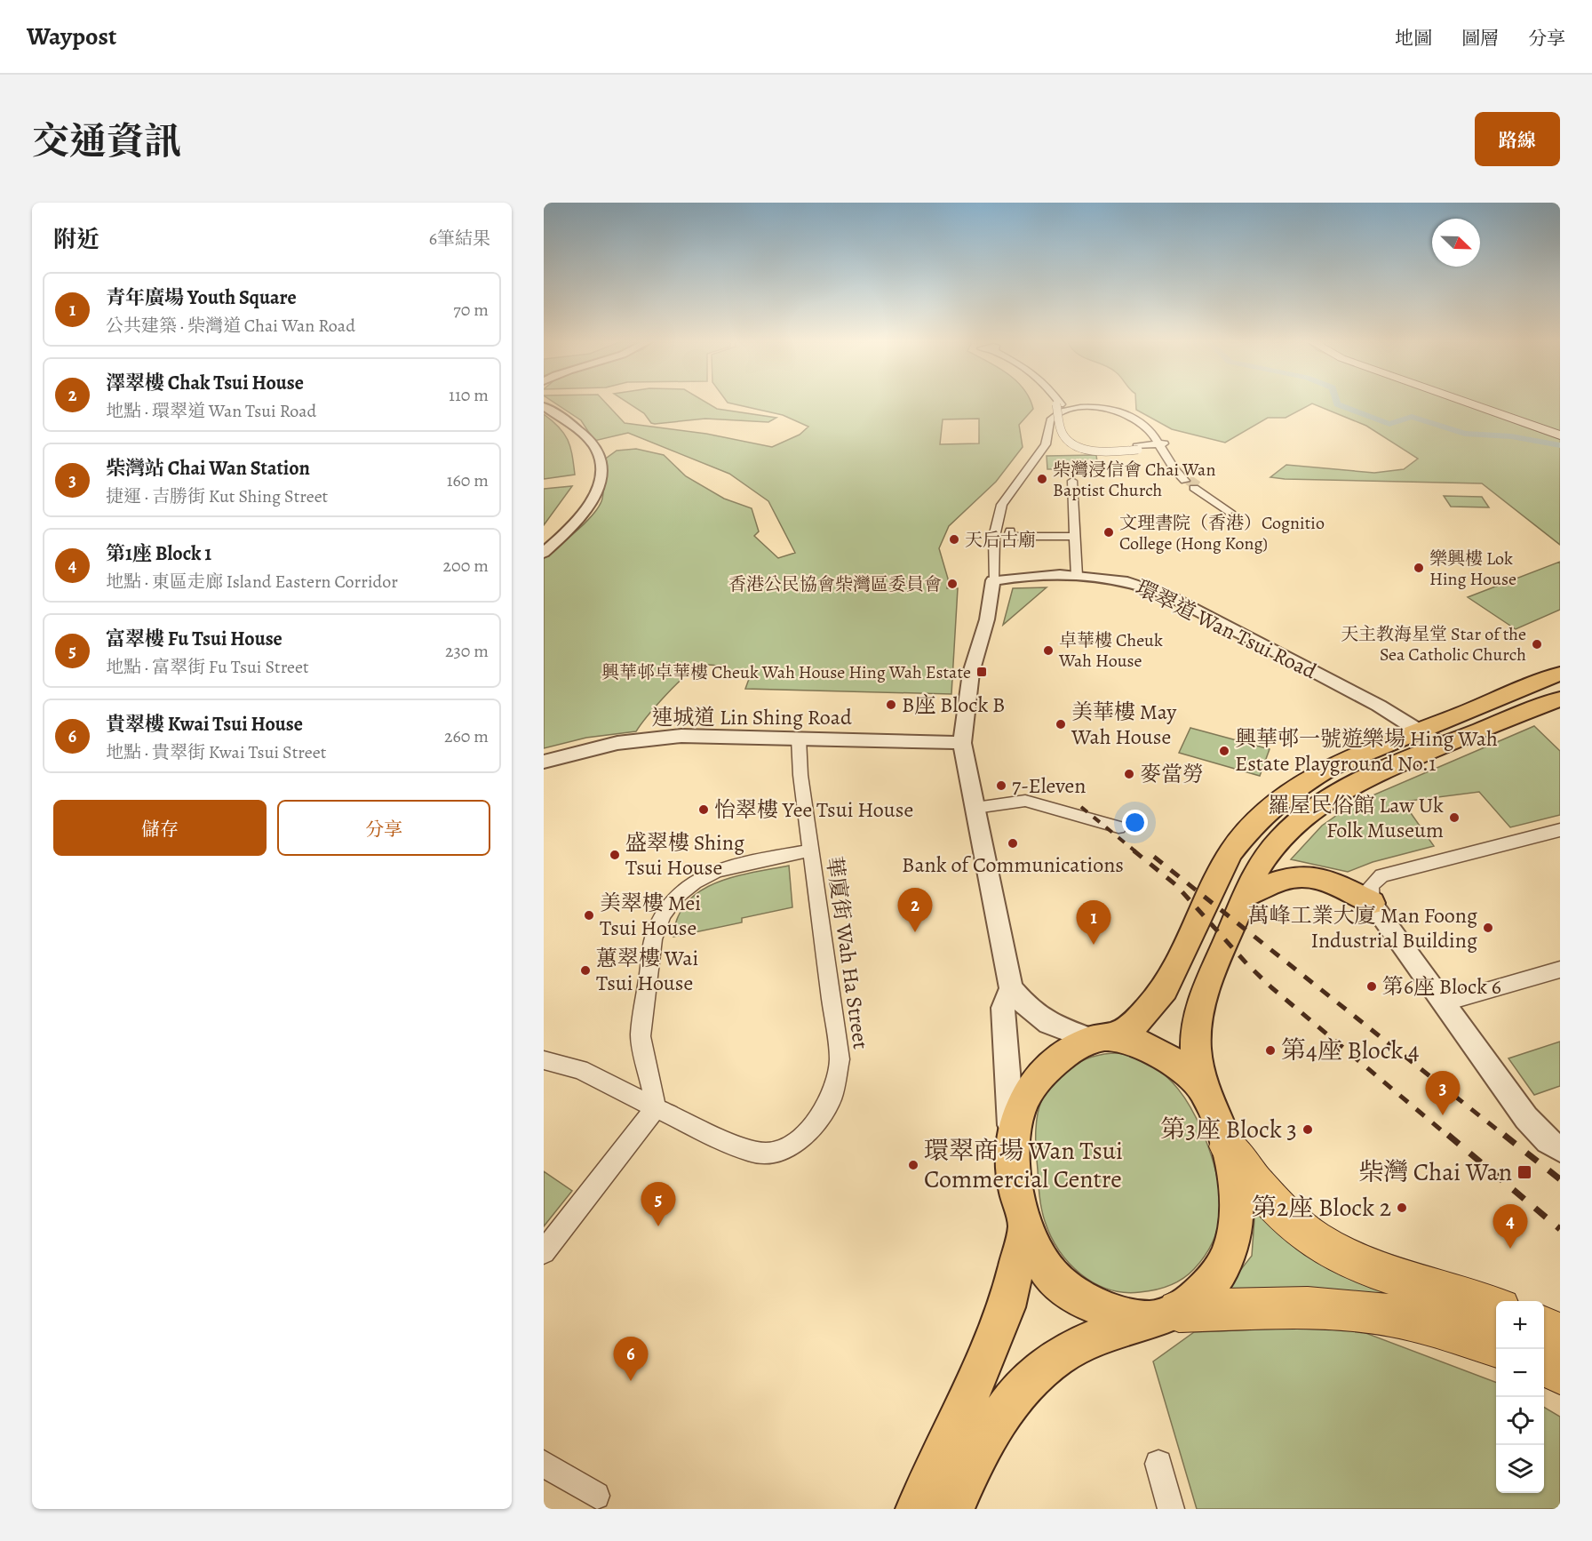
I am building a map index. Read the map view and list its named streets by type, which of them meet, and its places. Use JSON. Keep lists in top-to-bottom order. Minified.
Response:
{"streets":{"street":["環翠道 Wan Tsui Road","連城道 Lin Shing Road","華廈街 Wah Ha Street"]},"crossings":[["連城道 Lin Shing Road","華廈街 Wah Ha Street"]],"places":{"other":["柴灣浸信會 Chai Wan Baptist Church","文理書院（香港）Cognitio College (Hong Kong)","天后古廟","樂興樓 Lok Hing House","香港公民協會柴灣區委員會","天主教海星堂 Star of the Sea Catholic Church","卓華樓 Cheuk Wah House","B座 Block B","美華樓 May Wah House","興華邨一號遊樂場 Hing Wah Estate Playground No.1","麥當勞","7-Eleven","怡翠樓 Yee Tsui House","羅屋民俗館 Law Uk Folk Museum","Bank of Communications","盛翠樓 Shing Tsui House","美翠樓 Mei Tsui House","萬峰工業大廈 Man Foong Industrial Building","蕙翠樓 Wai Tsui House","第6座 Block 6","第4座 Block 4","第3座 Block 3","環翠商場 Wan Tsui Commercial Centre","第2座 Block 2"],"transit":["興華邨卓華樓 Cheuk Wah House Hing Wah Estate","柴灣 Chai Wan"]},"north":"bottom right","page":{"header":"Waypost","nav":["地圖","圖層","分享"],"title":"交通資訊","buttons":["路線",["儲存","分享"]],"heading":["附近","6筆結果"],"list":[{"mark":"1","name":"青年廣場 Youth Square","note":"公共建築 · 柴灣道 Chai Wan Road","value":"70 m"},{"mark":"2","name":"澤翠樓 Chak Tsui House","note":"地點 · 環翠道 Wan Tsui Road","value":"110 m"},{"mark":"3","name":"柴灣站 Chai Wan Station","note":"捷運 · 吉勝街 Kut Shing Street","value":"160 m"},{"mark":"4","name":"第1座 Block 1","note":"地點 · 東區走廊 Island Eastern Corridor","value":"200 m"},{"mark":"5","name":"富翠樓 Fu Tsui House","note":"地點 · 富翠街 Fu Tsui Street","value":"230 m"},{"mark":"6","name":"貴翠樓 Kwai Tsui House","note":"地點 · 貴翠街 Kwai Tsui Street","value":"260 m"}],"pins":["2","1","3","5","4","6"],"map_buttons":["+","−"]}}
